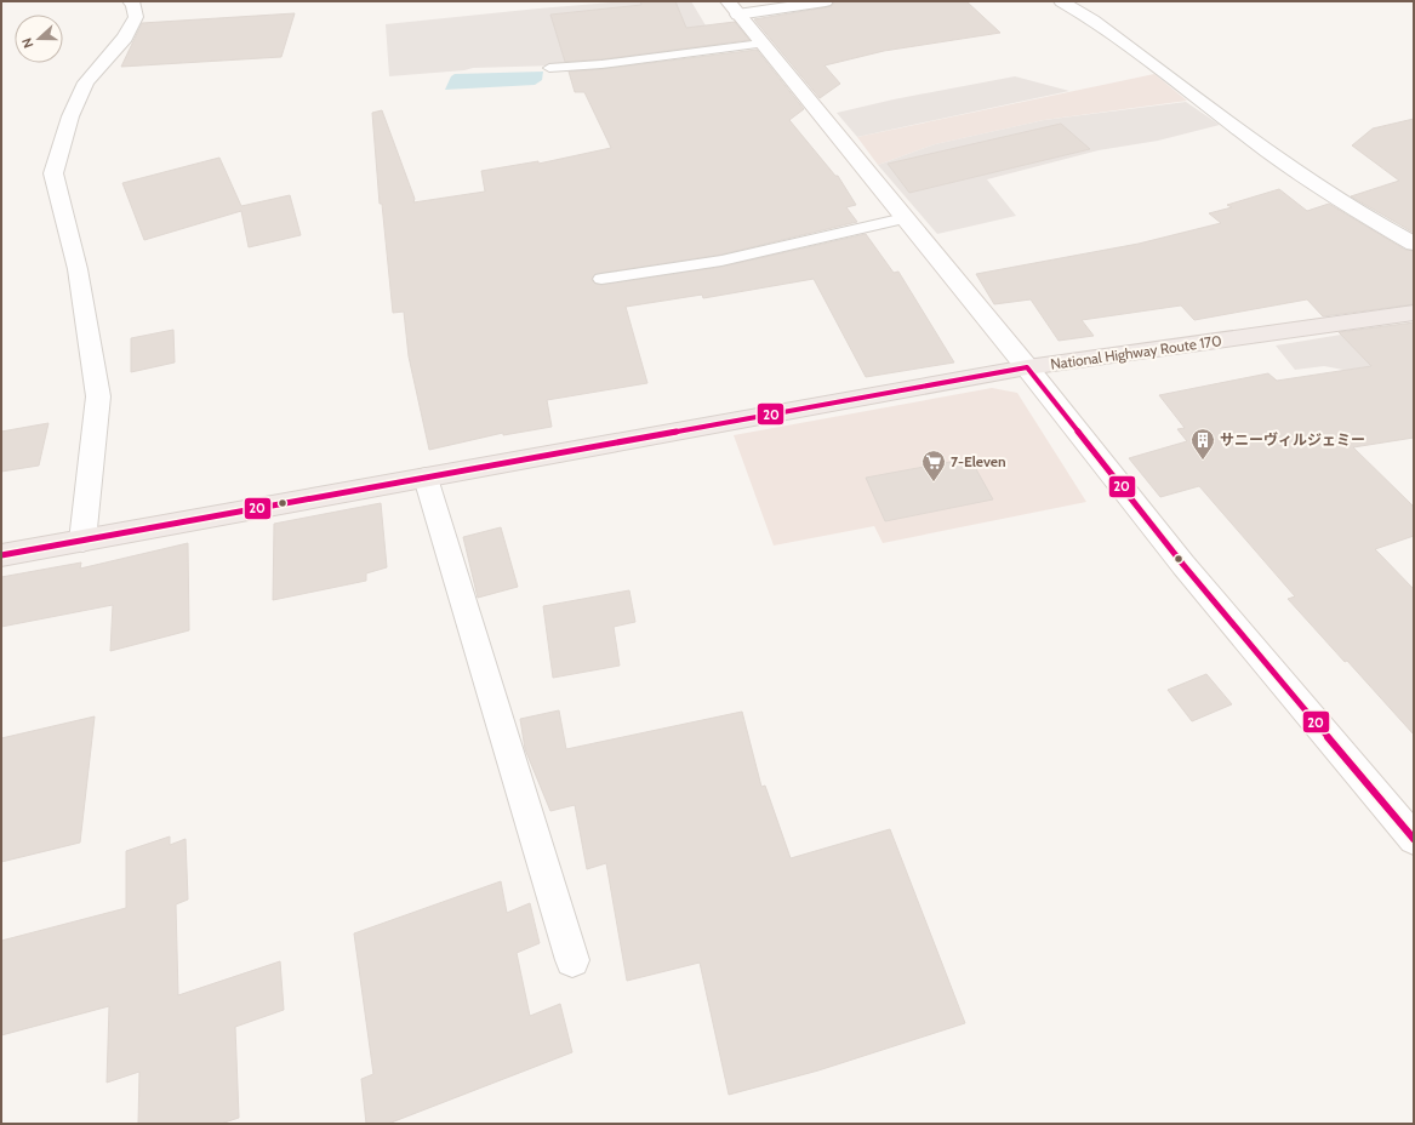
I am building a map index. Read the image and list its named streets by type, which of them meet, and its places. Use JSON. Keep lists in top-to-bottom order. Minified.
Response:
{"streets":{"highway":["National Highway Route 170"]},"places":{"building":["サニーヴィルジェミー"],"supermarket":["7-Eleven"]},"lines":["transit line 20"],"north":"left"}
